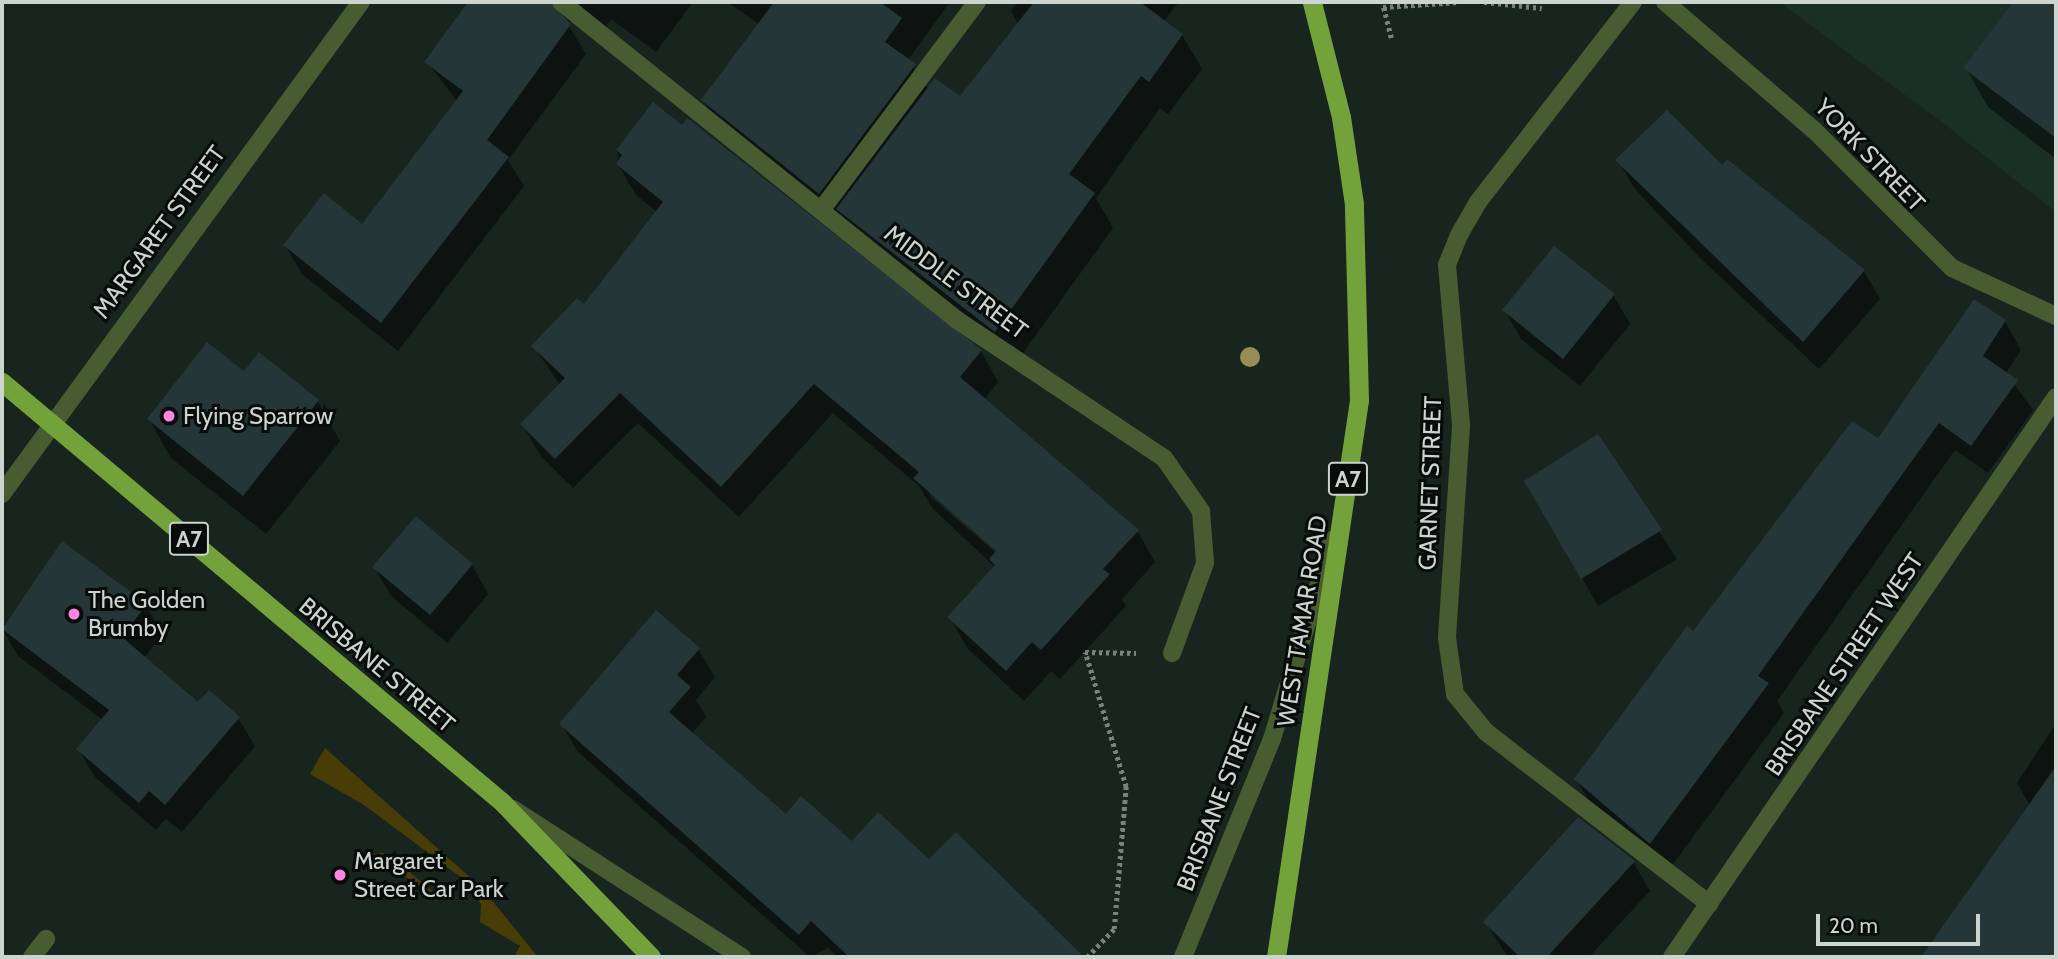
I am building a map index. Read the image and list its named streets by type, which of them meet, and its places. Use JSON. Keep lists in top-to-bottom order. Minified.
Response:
{"streets":{"highway":["A7","WEST TAMAR ROAD","BRISBANE STREET"],"street":["YORK STREET","MARGARET STREET","MIDDLE STREET","GARNET STREET","BRISBANE STREET WEST"]},"crossings":[["MARGARET STREET","BRISBANE STREET"],["A7","BRISBANE STREET"],["GARNET STREET","BRISBANE STREET WEST"],["WEST TAMAR ROAD","BRISBANE STREET"]],"places":["Flying Sparrow","The Golden Brumby","Margaret Street Car Park"],"scale_bar":"20 m"}
